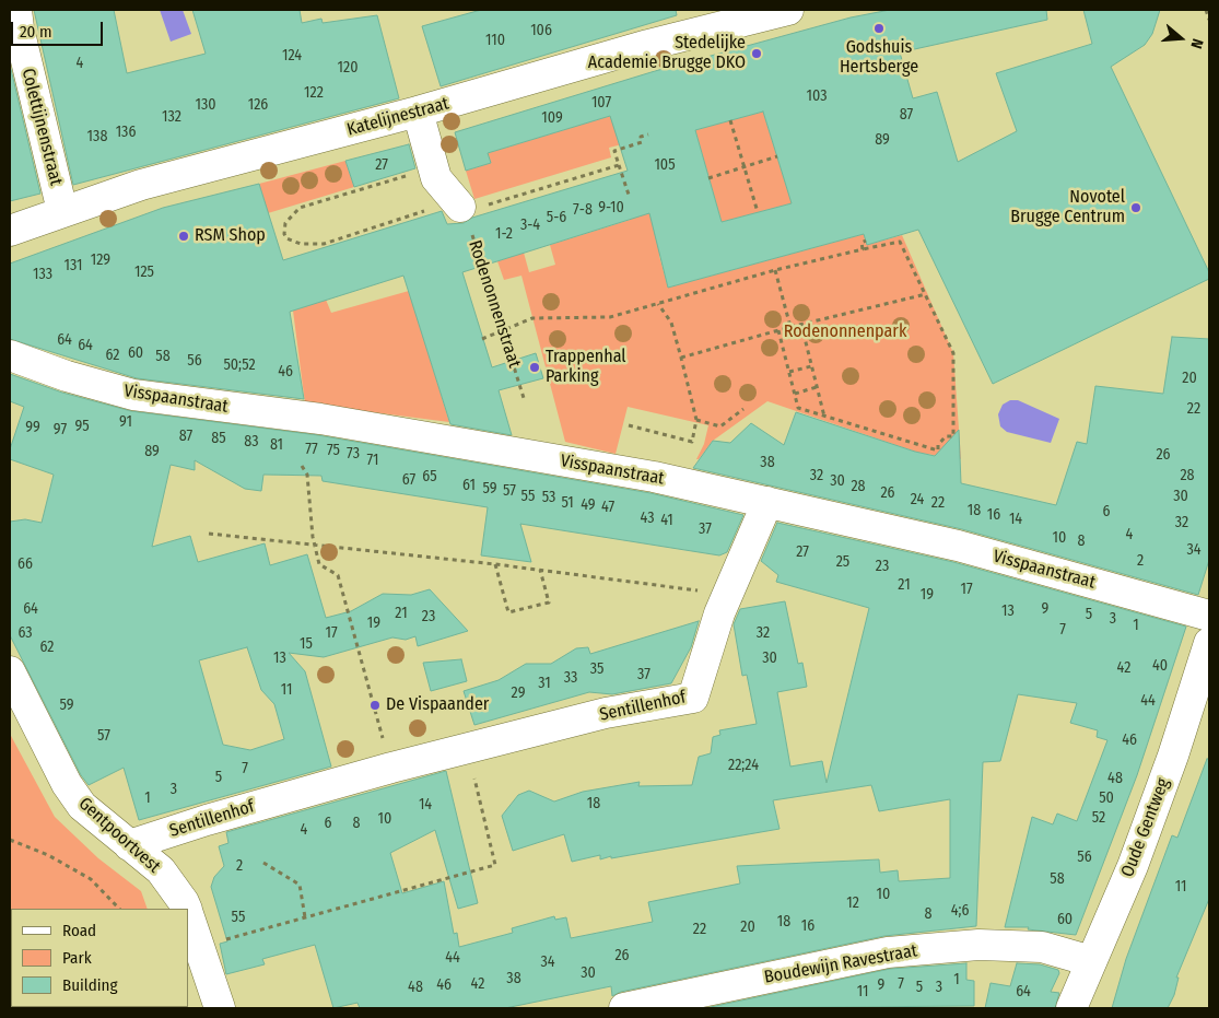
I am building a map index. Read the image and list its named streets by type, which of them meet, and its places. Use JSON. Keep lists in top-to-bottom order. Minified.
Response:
{"streets":{"street":["Katelijnestraat","Colettijnenstraat","Visspaanstraat","Sentillenhof","Oude Gentweg","Gentpoortvest","Boudewijn Ravestraat"],"path":["Rodenonnenstraat"]},"crossings":[["Katelijnestraat","Colettijnenstraat"],["Visspaanstraat","Sentillenhof"],["Sentillenhof","Gentpoortvest"],["Oude Gentweg","Boudewijn Ravestraat"]],"parks":["Rodenonnenpark"],"places":["Godshuis Hertsberge","Stedelijke Academie Brugge DKO","Novotel Brugge Centrum","RSM Shop","Trappenhal Parking","De Vispaander"],"house_numbers":["106","110","124","4","120","122","103","107","130","126","87","132","109","136","138","89","27","105","9-10","7-8","5-6","3-4","1-2","129","131","125","133","64","64","60","62","58","56","50;52","46","20","22","91","95","99","97","87","85","83","81","77","75","89","73","26","71","38","32","28","65","67","30","61","28","59","57","26","55","30","53","24","51","22","49","47","18","6","16","43","14","41","32","37","4","10","8","34","27","2","25","66","23","21","17","19","64","9","13","21","5","23","3","19","1","7","63","17","32","15","62","13","30","40","42","35","37","33","31","11","29","44","59","57","46","22;24","7","5","48","3","1","50","18","14","52","10","6","8","4","56","2","58","11","10","12","4;6","8","55","60","18","16","20","22","26","44","34","30","38","1","42","7","46","9","48","5","3","11","64"],"legend":["Road","Park","Building"],"scale_bar":"20 m","north":"right"}
